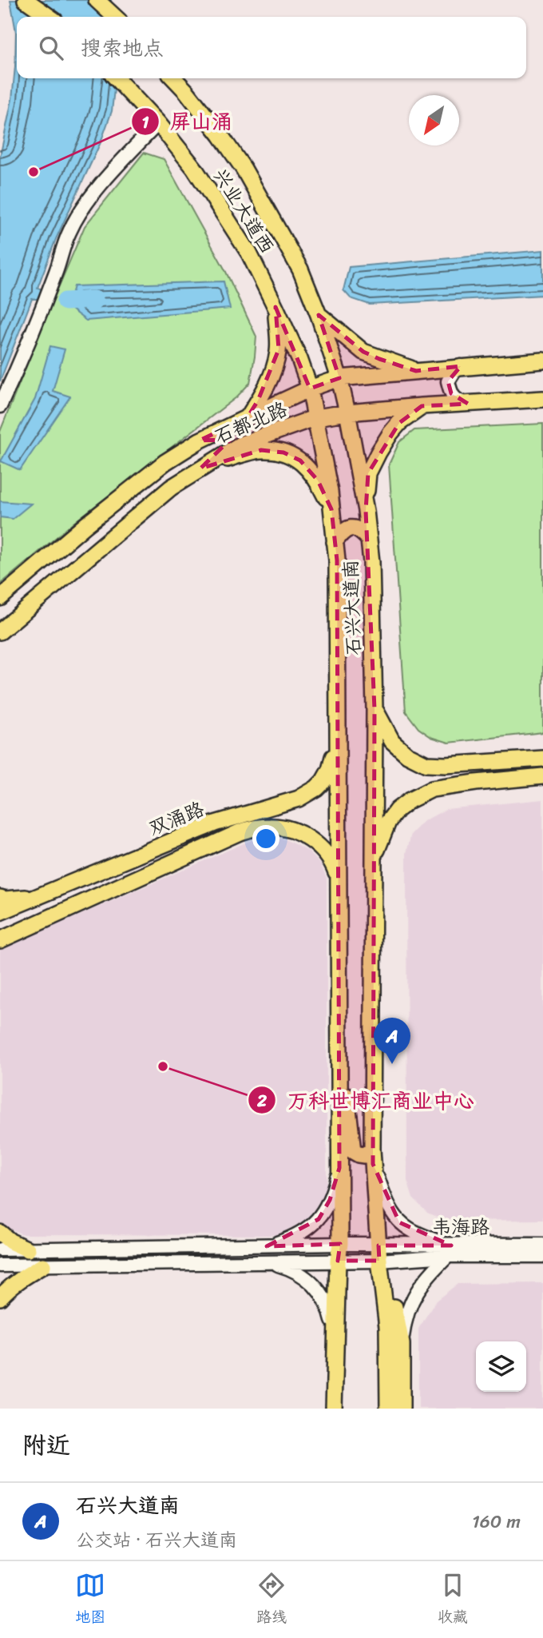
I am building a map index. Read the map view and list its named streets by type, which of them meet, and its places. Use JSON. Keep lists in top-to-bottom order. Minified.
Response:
{"streets":{"main road":["兴业大道西","石都北路","石兴大道南","双涌路"],"street":["韦海路"]},"crossings":[["兴业大道西","石都北路"],["兴业大道西","石兴大道南"],["石都北路","石兴大道南"],["石兴大道南","双涌路"],["石兴大道南","韦海路"]],"places":["屏山涌","万科世博汇商业中心"],"north":"bottom left","page":{"search":"搜索地点","pins":"A","heading":"附近","list":[{"mark":"A","name":"石兴大道南","note":"公交站 · 石兴大道南","value":"160 m"}],"nav":["地图","路线","收藏"]}}
